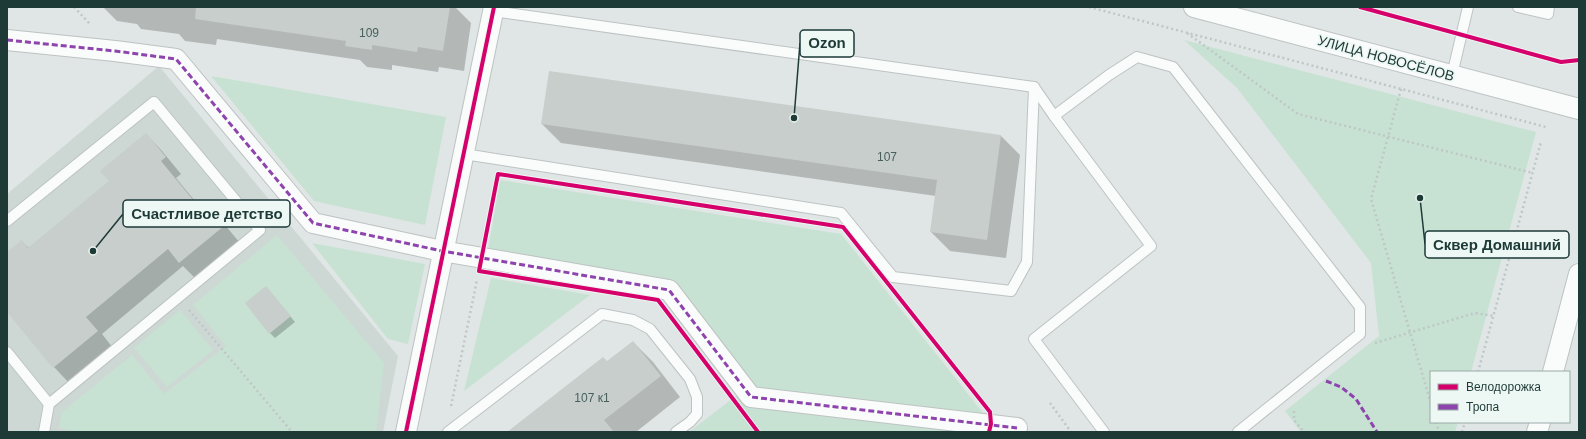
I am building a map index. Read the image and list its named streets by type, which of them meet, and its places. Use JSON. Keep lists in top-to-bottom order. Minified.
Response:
{"streets":{"street":["УЛИЦА НОВОСЁЛОВ"]},"places":["Ozon","Сквер Домашний","Счастливое детство"],"house_numbers":["109","107","107 к1"],"legend":["Велодорожка","Тропа"]}
